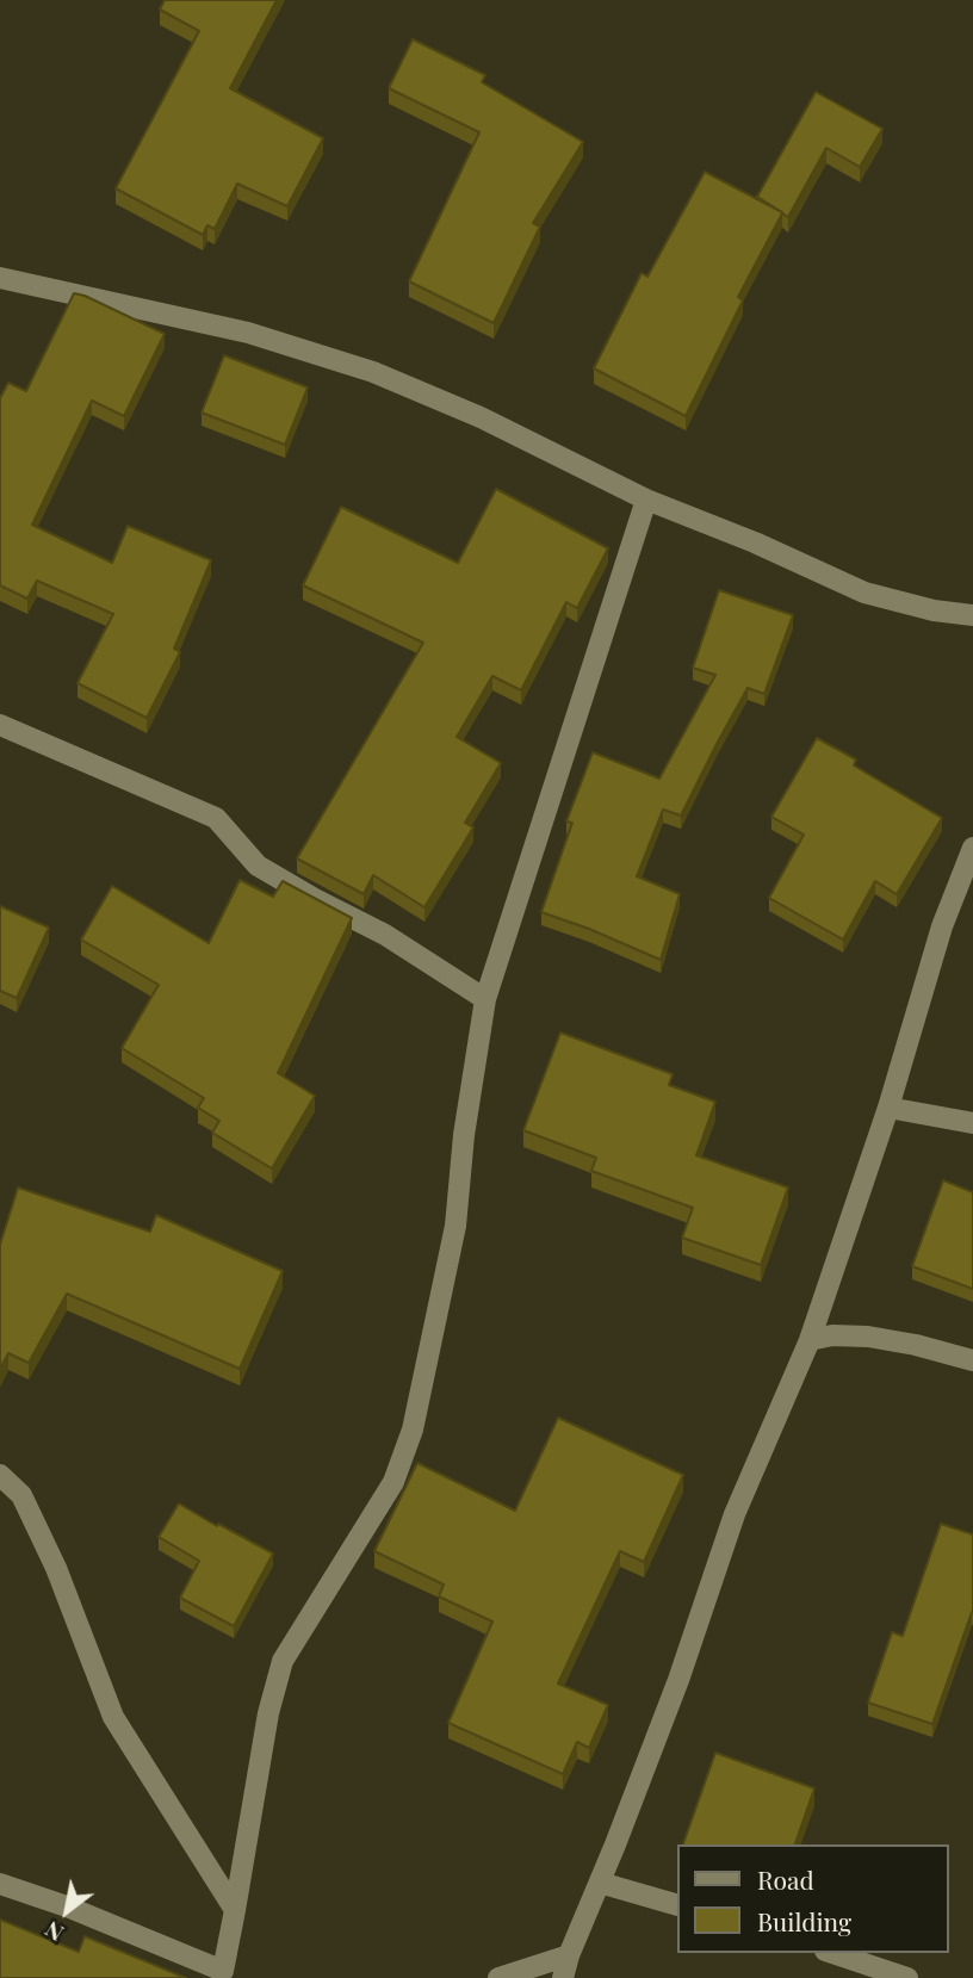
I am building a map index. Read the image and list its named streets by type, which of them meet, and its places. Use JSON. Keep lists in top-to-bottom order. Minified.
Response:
{"legend":["Road","Building"],"north":"bottom left"}
